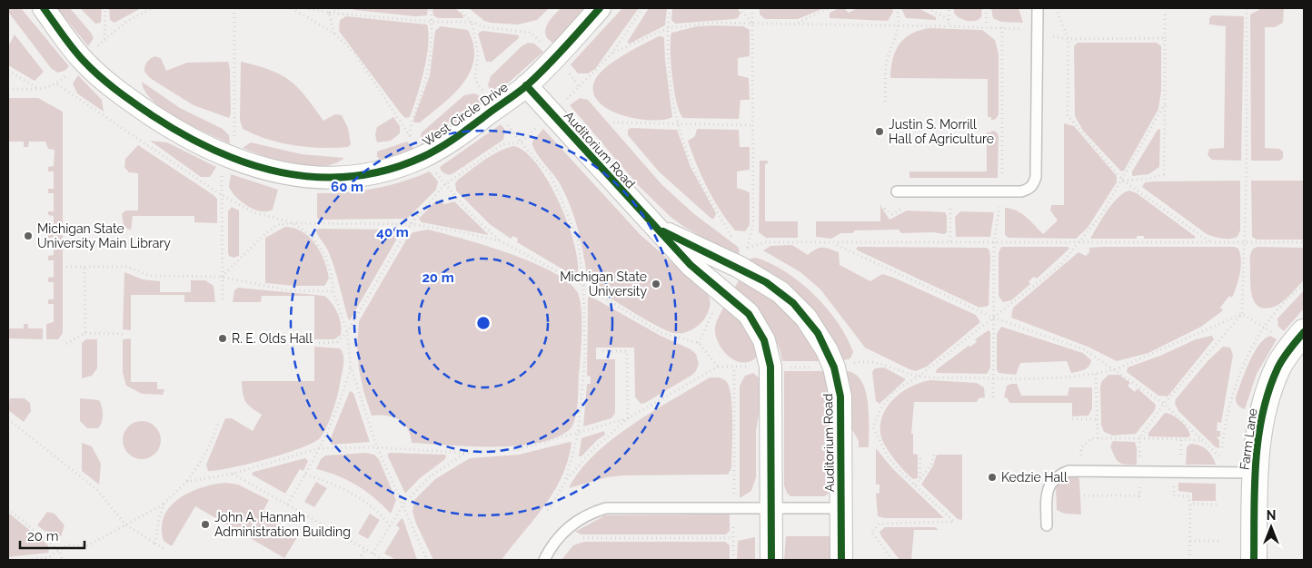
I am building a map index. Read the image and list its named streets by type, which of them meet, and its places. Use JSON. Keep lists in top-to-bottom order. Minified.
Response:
{"streets":{"street":["West Circle Drive","Auditorium Road","Farm Lane"]},"crossings":[["West Circle Drive","Auditorium Road"]],"places":["Justin S. Morrill Hall of Agriculture","Michigan State University Main Library","Michigan State University","R. E. Olds Hall","Kedzie Hall","John A. Hannah Administration Building"],"scale_bar":"20 m","north":"top","rings":["60 m","40 m","20 m"]}
